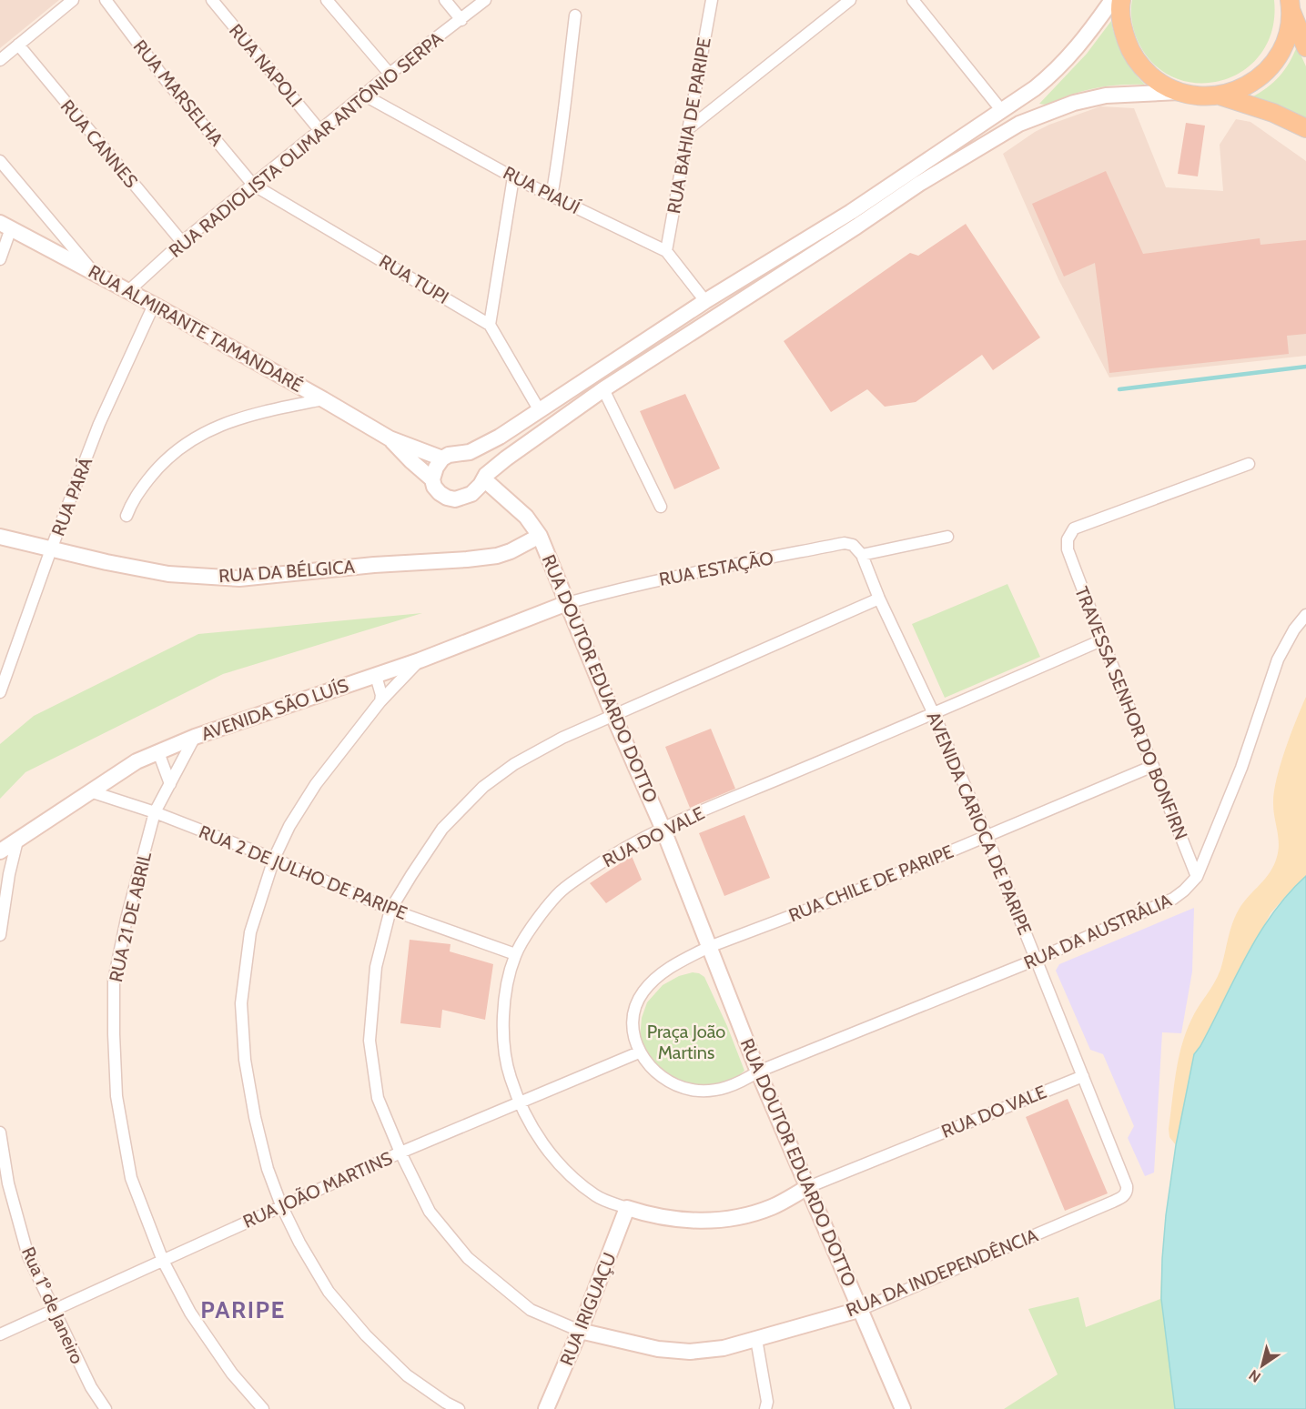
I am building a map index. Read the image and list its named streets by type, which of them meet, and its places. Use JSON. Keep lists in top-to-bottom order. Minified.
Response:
{"streets":{"main road":["RUA ALMIRANTE TAMANDARÉ","RUA DA BÉLGICA","RUA DOUTOR EDUARDO DOTTO","AVENIDA SÃO LUÍS","RUA DO VALE","RUA DA INDEPENDÊNCIA","RUA IRIGUAÇU"],"street":["RUA NAPOLI","RUA MARSELHA","RUA BAHIA DE PARIPE","RUA CANNES","RUA RADIOLISTA OLIMAR ANTÔNIO SERPA","RUA PIAUÍ","RUA TUPI","RUA PARÁ","RUA ESTAÇÃO","TRAVESSA SENHOR DO BONFIRN","AVENIDA CARIOCA DE PARIPE","RUA 2 DE JULHO DE PARIPE","RUA CHILE DE PARIPE","RUA 21 DE ABRIL","RUA DA AUSTRÁLIA","RUA JOÃO MARTINS","Rua 1º de Janeiro"]},"crossings":[["RUA NAPOLI","RUA RADIOLISTA OLIMAR ANTÔNIO SERPA"],["RUA MARSELHA","RUA RADIOLISTA OLIMAR ANTÔNIO SERPA"],["RUA MARSELHA","RUA TUPI"],["RUA BAHIA DE PARIPE","RUA PIAUÍ"],["RUA CANNES","RUA RADIOLISTA OLIMAR ANTÔNIO SERPA"],["RUA RADIOLISTA OLIMAR ANTÔNIO SERPA","RUA PIAUÍ"],["RUA RADIOLISTA OLIMAR ANTÔNIO SERPA","RUA TUPI"],["RUA RADIOLISTA OLIMAR ANTÔNIO SERPA","RUA ALMIRANTE TAMANDARÉ"],["RUA ALMIRANTE TAMANDARÉ","RUA PARÁ"],["RUA ALMIRANTE TAMANDARÉ","RUA DOUTOR EDUARDO DOTTO"],["RUA PARÁ","RUA DA BÉLGICA"],["RUA ESTAÇÃO","RUA DOUTOR EDUARDO DOTTO"],["RUA ESTAÇÃO","AVENIDA SÃO LUÍS"],["RUA ESTAÇÃO","AVENIDA CARIOCA DE PARIPE"],["RUA DA BÉLGICA","RUA DOUTOR EDUARDO DOTTO"],["RUA DOUTOR EDUARDO DOTTO","AVENIDA SÃO LUÍS"],["RUA DOUTOR EDUARDO DOTTO","RUA DO VALE"],["RUA DOUTOR EDUARDO DOTTO","RUA CHILE DE PARIPE"],["RUA DOUTOR EDUARDO DOTTO","RUA DA AUSTRÁLIA"],["RUA DOUTOR EDUARDO DOTTO","RUA DA INDEPENDÊNCIA"],["AVENIDA SÃO LUÍS","RUA 2 DE JULHO DE PARIPE"],["AVENIDA SÃO LUÍS","RUA 21 DE ABRIL"],["TRAVESSA SENHOR DO BONFIRN","RUA DO VALE"],["TRAVESSA SENHOR DO BONFIRN","RUA CHILE DE PARIPE"],["TRAVESSA SENHOR DO BONFIRN","RUA DA AUSTRÁLIA"],["AVENIDA CARIOCA DE PARIPE","RUA DO VALE"],["AVENIDA CARIOCA DE PARIPE","RUA CHILE DE PARIPE"],["AVENIDA CARIOCA DE PARIPE","RUA DA AUSTRÁLIA"],["AVENIDA CARIOCA DE PARIPE","RUA DA INDEPENDÊNCIA"],["RUA DO VALE","RUA 2 DE JULHO DE PARIPE"],["RUA DO VALE","RUA JOÃO MARTINS"],["RUA DO VALE","RUA IRIGUAÇU"],["RUA 2 DE JULHO DE PARIPE","RUA 21 DE ABRIL"],["RUA 2 DE JULHO DE PARIPE","RUA DA INDEPENDÊNCIA"],["RUA 21 DE ABRIL","RUA JOÃO MARTINS"],["RUA JOÃO MARTINS","RUA DA INDEPENDÊNCIA"],["RUA JOÃO MARTINS","Rua 1º de Janeiro"],["RUA DA INDEPENDÊNCIA","RUA IRIGUAÇU"]],"districts":["PARIPE"],"parks":["Praça João Martins"],"north":"bottom left"}
